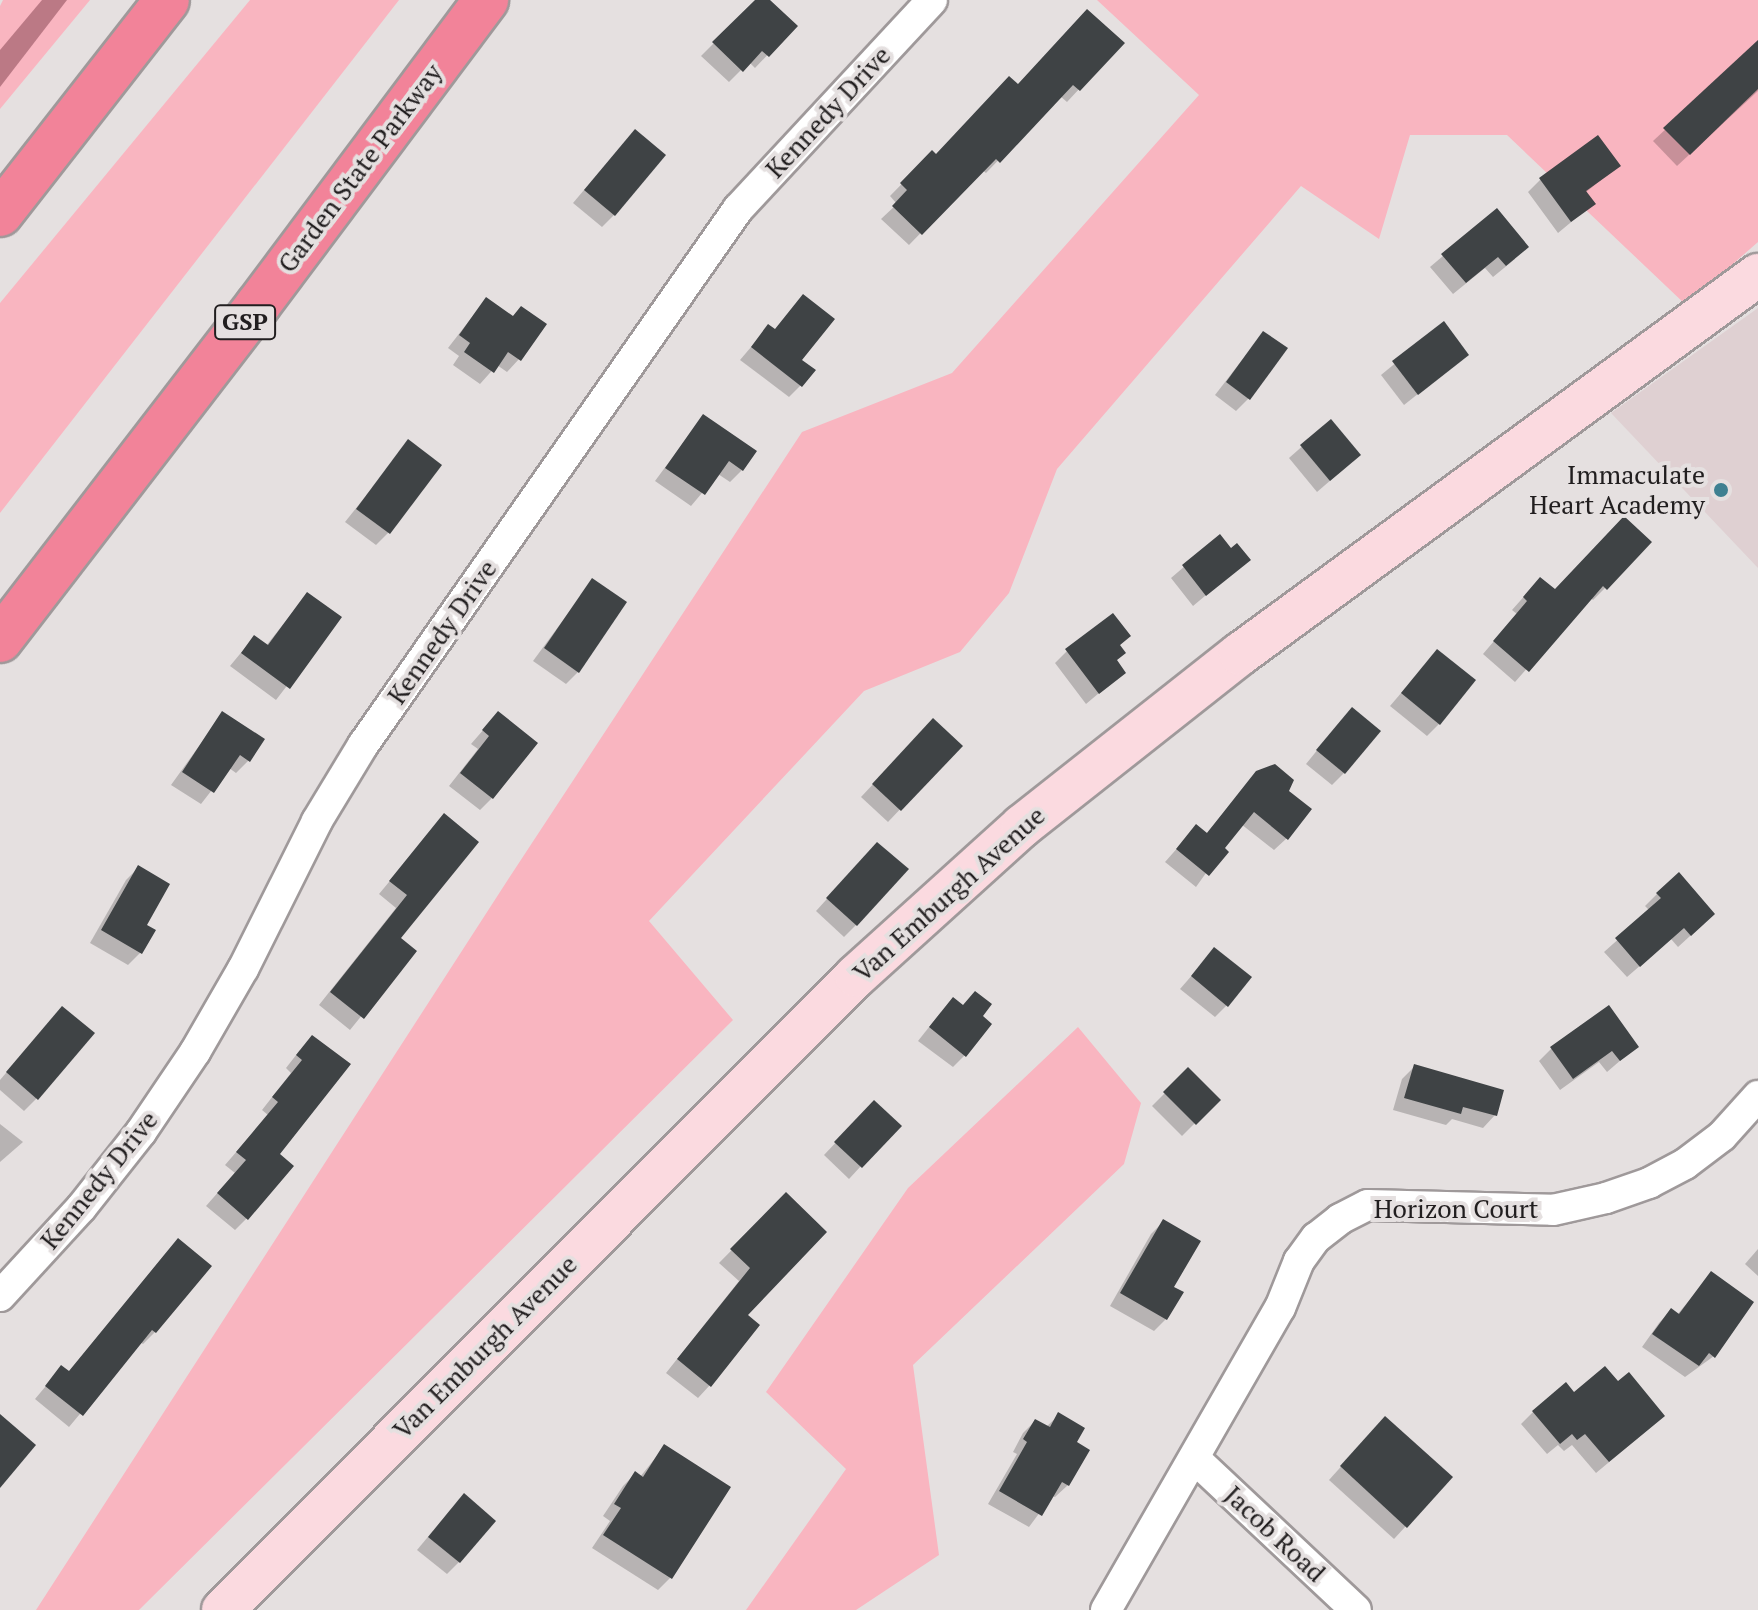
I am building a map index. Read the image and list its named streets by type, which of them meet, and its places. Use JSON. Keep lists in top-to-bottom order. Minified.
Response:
{"streets":{"highway":["Garden State Parkway","GSP"],"main road":["Van Emburgh Avenue"],"street":["Kennedy Drive","Horizon Court","Jacob Road"]},"crossings":[["Horizon Court","Jacob Road"]],"places":["Immaculate Heart Academy"]}
